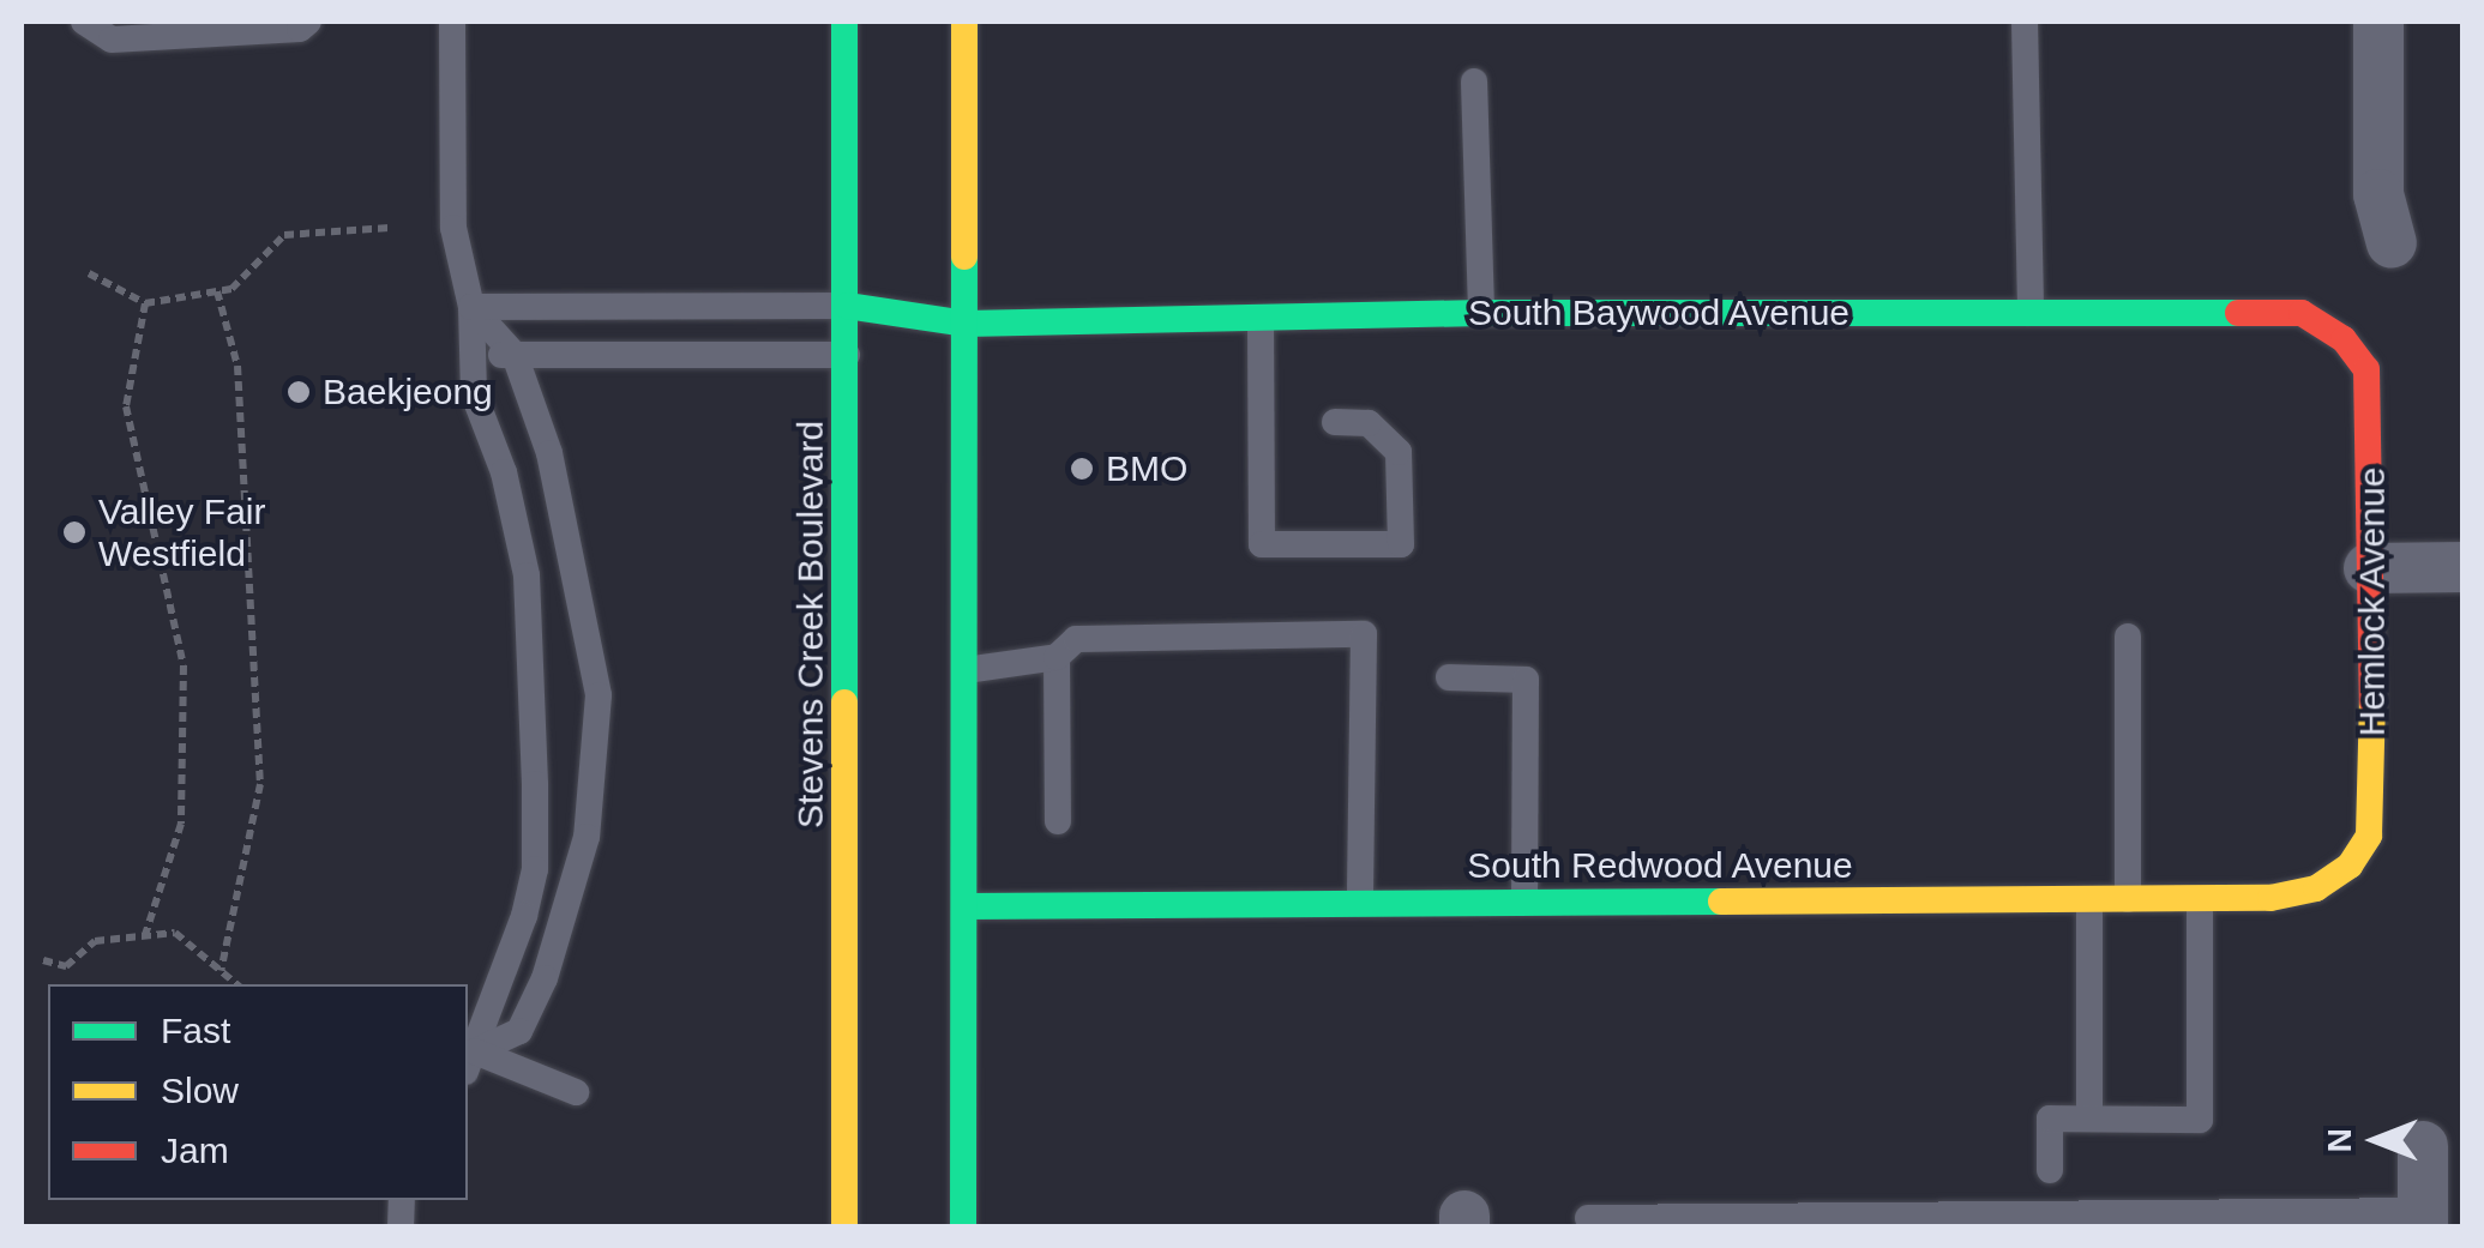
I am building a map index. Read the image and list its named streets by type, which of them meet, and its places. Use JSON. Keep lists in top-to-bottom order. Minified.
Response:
{"streets":{"street":["South Baywood Avenue","Hemlock Avenue","Stevens Creek Boulevard","South Redwood Avenue"]},"crossings":[["South Baywood Avenue","Hemlock Avenue"],["South Baywood Avenue","Stevens Creek Boulevard"],["Hemlock Avenue","South Redwood Avenue"]],"places":["Baekjeong","BMO","Valley Fair Westfield"],"legend":["Fast","Slow","Jam"],"north":"left"}
